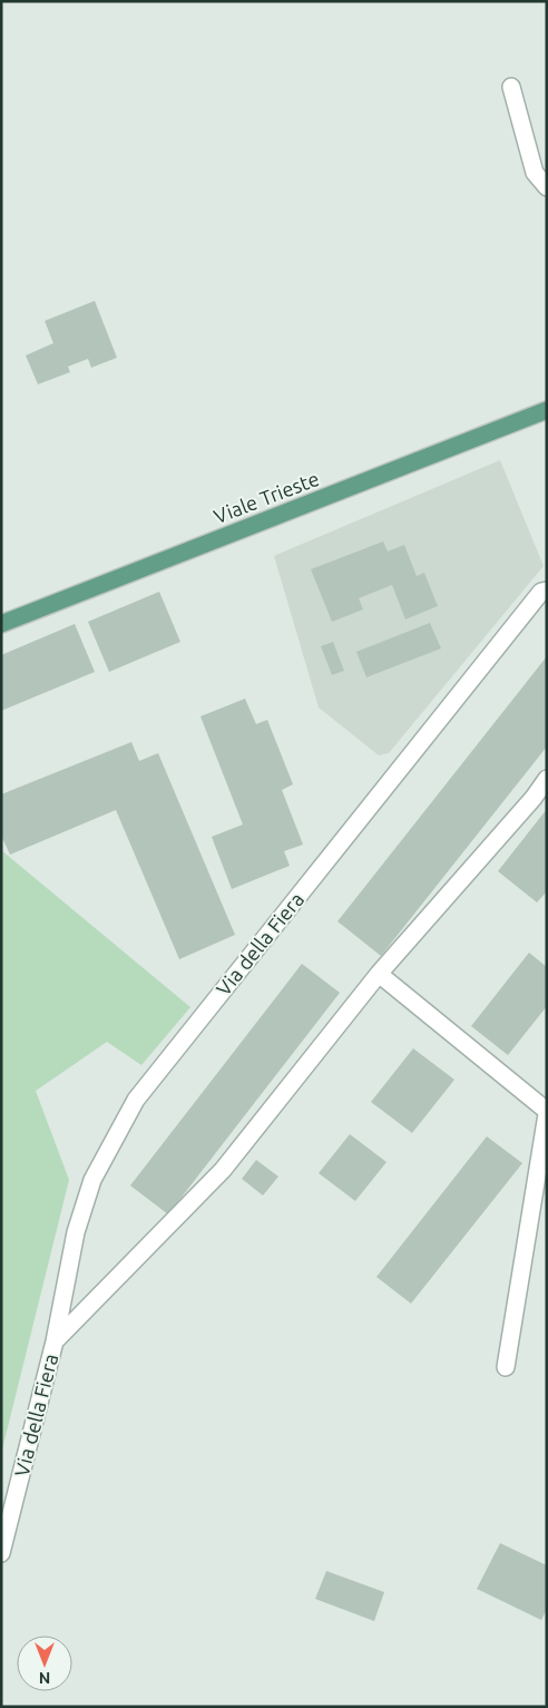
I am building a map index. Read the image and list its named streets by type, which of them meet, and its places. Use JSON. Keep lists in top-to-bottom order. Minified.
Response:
{"streets":{"main road":["Viale Trieste"],"street":["Via della Fiera"]},"north":"bottom"}
